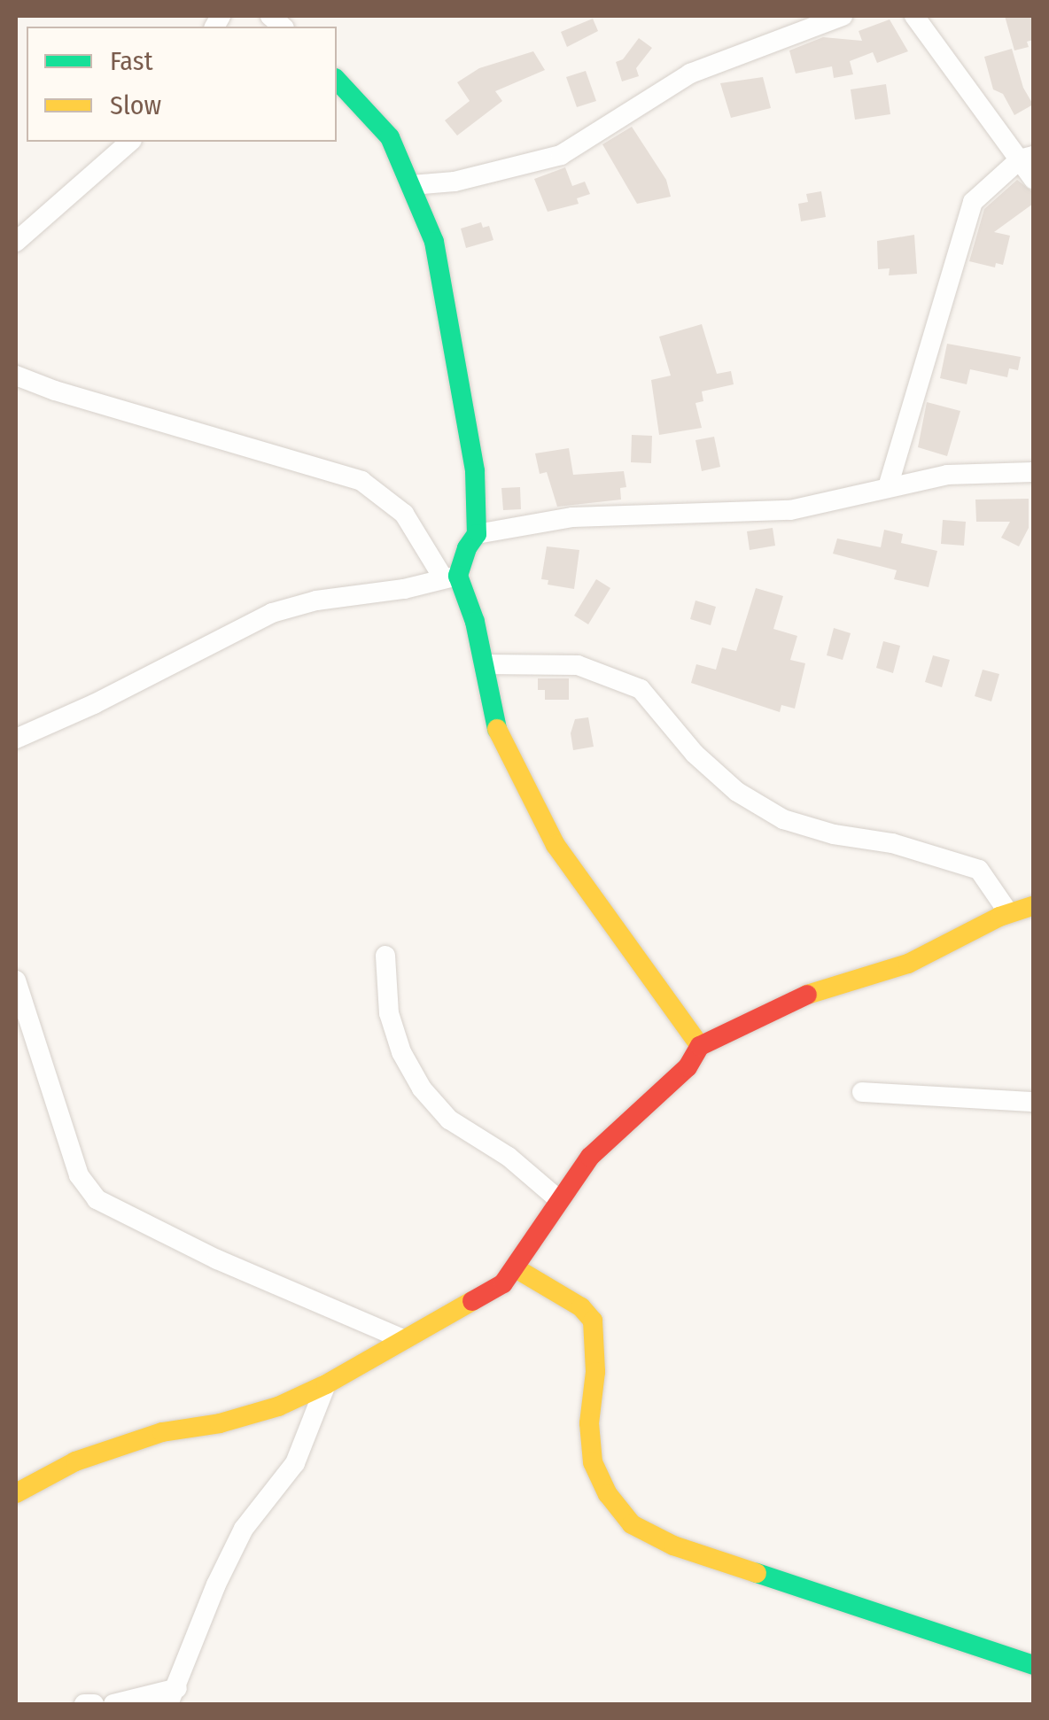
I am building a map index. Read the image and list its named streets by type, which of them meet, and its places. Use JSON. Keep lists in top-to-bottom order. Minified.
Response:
{"legend":["Fast","Slow"]}
